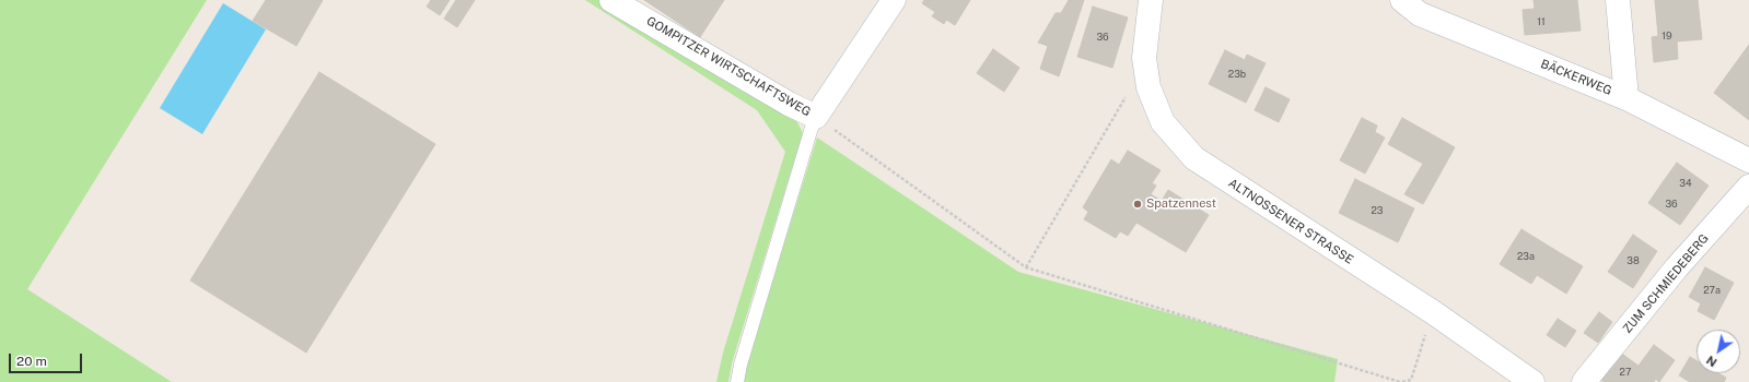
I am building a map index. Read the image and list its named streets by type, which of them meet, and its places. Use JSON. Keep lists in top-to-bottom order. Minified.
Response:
{"streets":{"street":["GOMPITZER WIRTSCHAFTSWEG","BÄCKERWEG","ALTNOSSENER STRASSE","ZUM SCHMIEDEBERG"]},"places":["Spatzennest"],"house_numbers":["11","19","36","23b","34","36","23","23a","38","27a","27"],"scale_bar":"20 m","north":"bottom left"}
